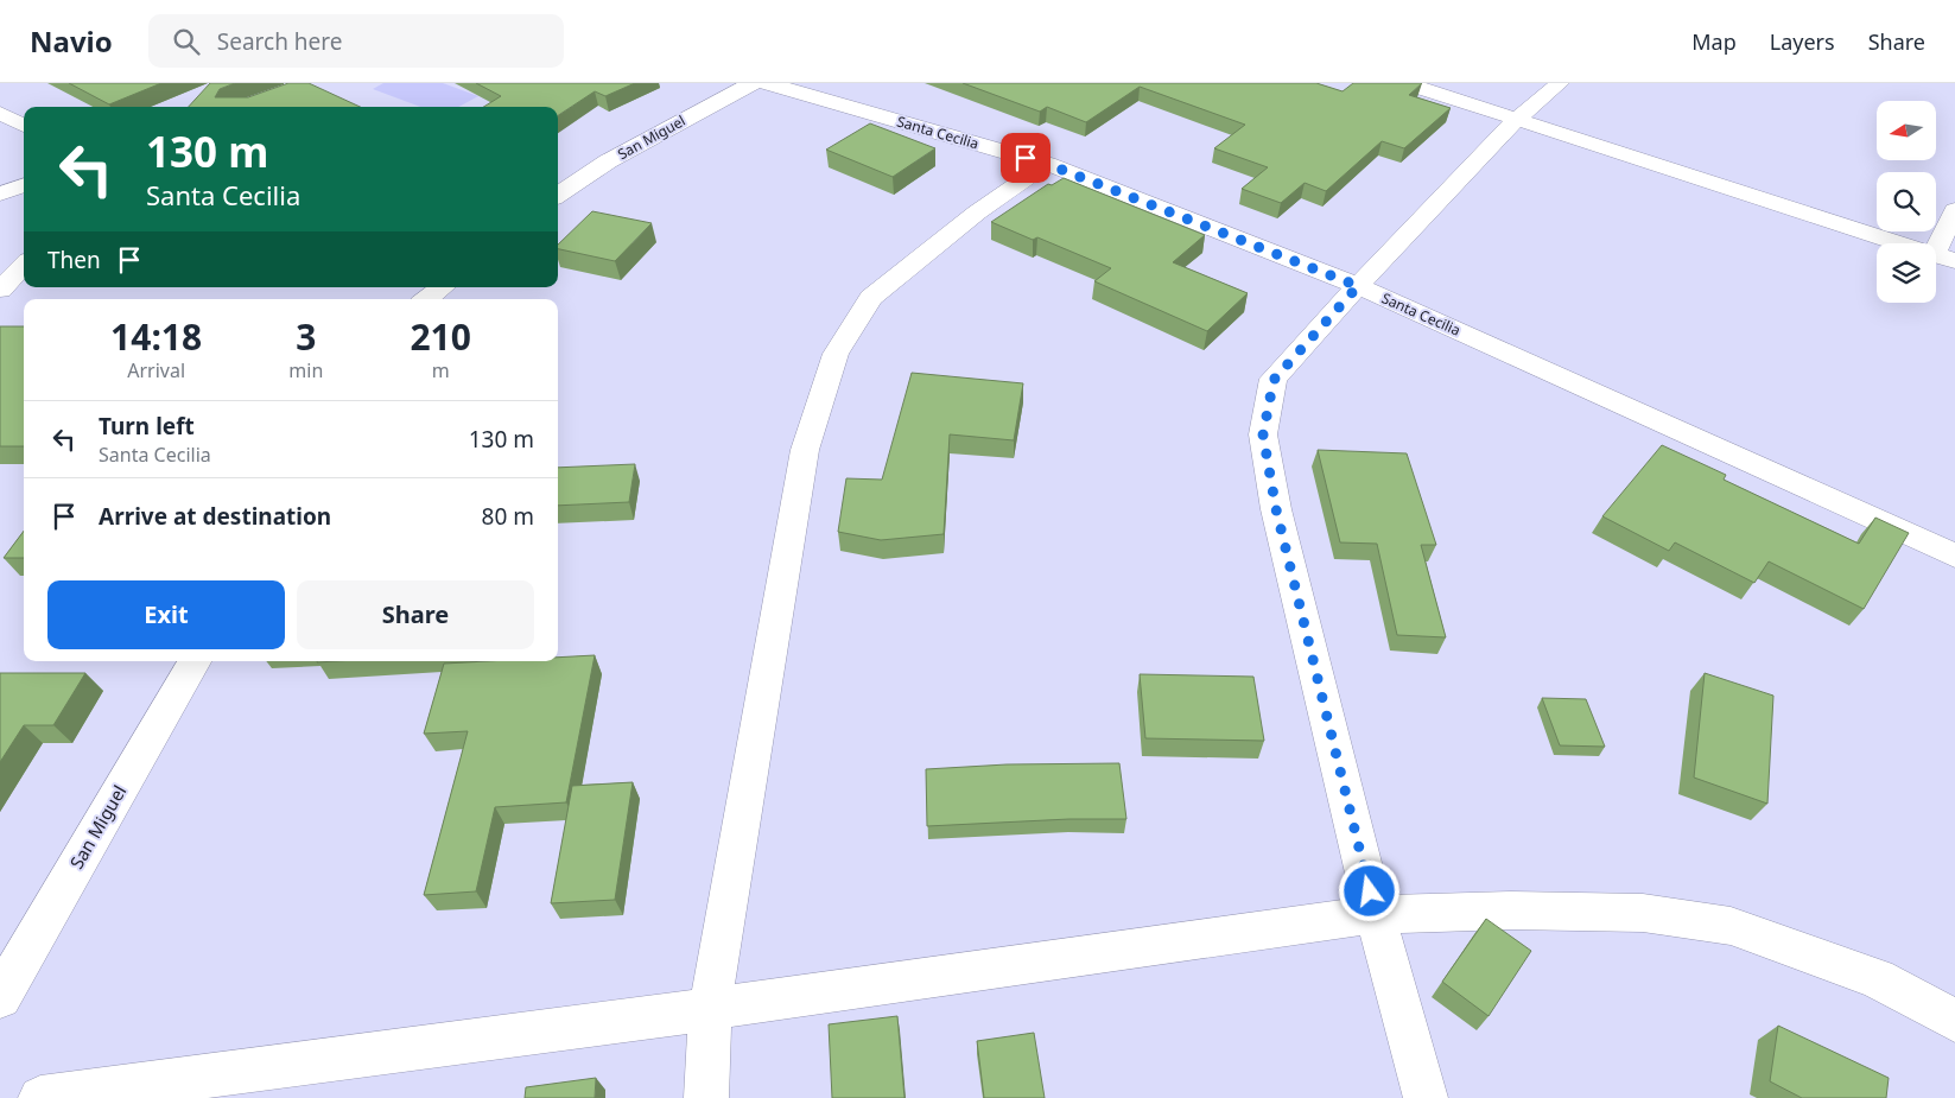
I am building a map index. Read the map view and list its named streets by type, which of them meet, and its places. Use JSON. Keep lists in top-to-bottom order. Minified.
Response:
{"streets":{"street":["Santa Cecilia","San Miguel"]},"north":"left","page":{"header":"Navio","search":"Search here","nav":["Map","Layers","Share"],"turn":["130 m","Santa Cecilia"],"then":"Then","eta":["14:18","Arrival","3","min","210","m"],"list":[{"name":"Turn left","note":"Santa Cecilia","value":"130 m"},{"name":"Arrive at destination","value":"80 m"}],"buttons":["Exit","Share"]}}
